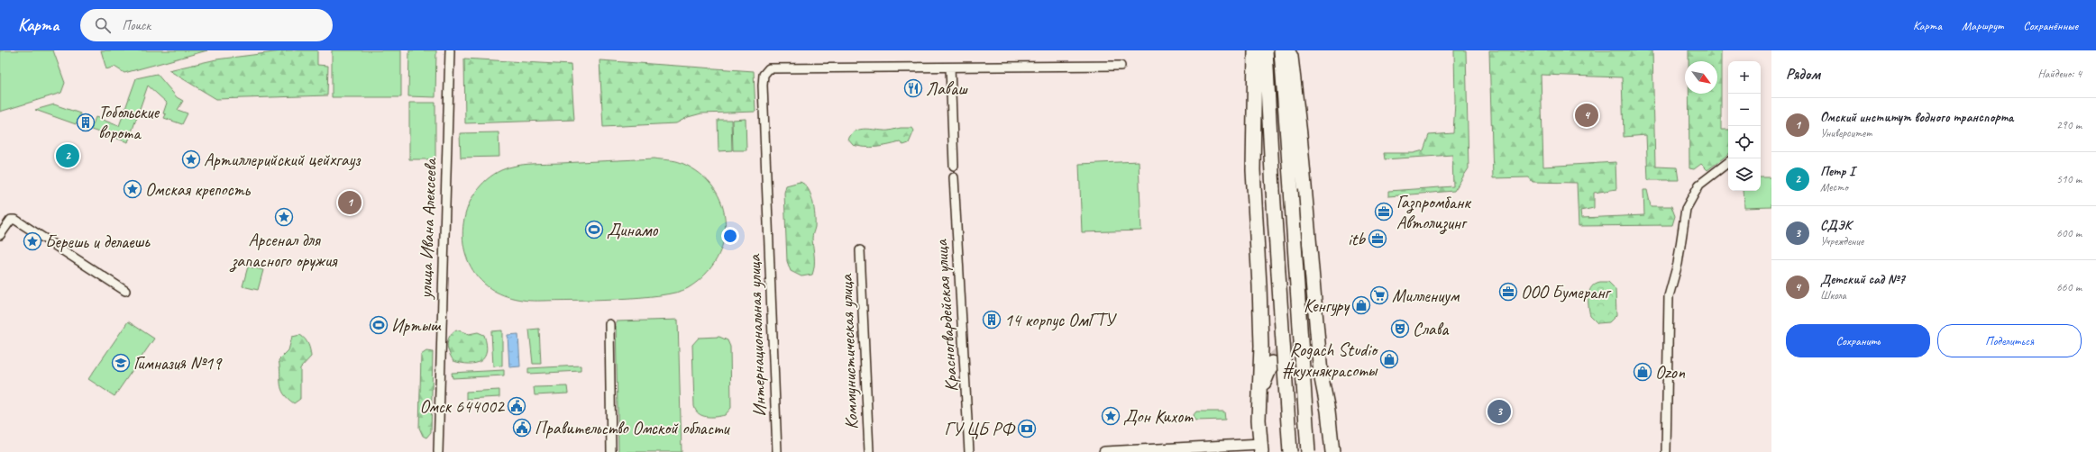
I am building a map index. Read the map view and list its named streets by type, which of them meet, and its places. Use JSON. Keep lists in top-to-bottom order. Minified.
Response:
{"streets":{"street":["улица Ивана Алексеева","Красногвардейская улица","Интернациональная улица","Коммунистическая улица"]},"places":{"restaurant":["Лаваш"],"building":["Тобольские ворота","14 корпус ОмГТУ"],"place":["Артиллерийский цейхгауз","Омская крепость","Арсенал для запасного оружия","Берешь и делаешь","Дон Кихот"],"office":["Газпромбанк Автолизинг","itb","ООО Бумеранг"],"sports":["Динамо","Иртыш"],"supermarket":["Миллениум"],"shop":["Кенгуру","Rogach Studio #кухнякрасоты","Ozon"],"theatre":["Слава"],"school or university":["Гимназия №19"],"public building":["Омск 644002","Правительство Омской области"],"bank":["ГУ ЦБ РФ"]},"north":"bottom right","page":{"header":"Карта","search":"Поиск","nav":["Карта","Маршрут","Сохранённые"],"heading":["Рядом","Найдено: 4"],"map_buttons":["+","−"],"list":[{"mark":"1","name":"Омский институт водного транспорта","note":"Университет","value":"290 m"},{"mark":"2","name":"Петр I","note":"Место","value":"510 m"},{"mark":"3","name":"СДЭК","note":"Учреждение","value":"600 m"},{"mark":"4","name":"Детский сад №7","note":"Школа","value":"660 m"}],"pins":["4","2","1","3"],"buttons":["Сохранить","Поделиться"]}}
